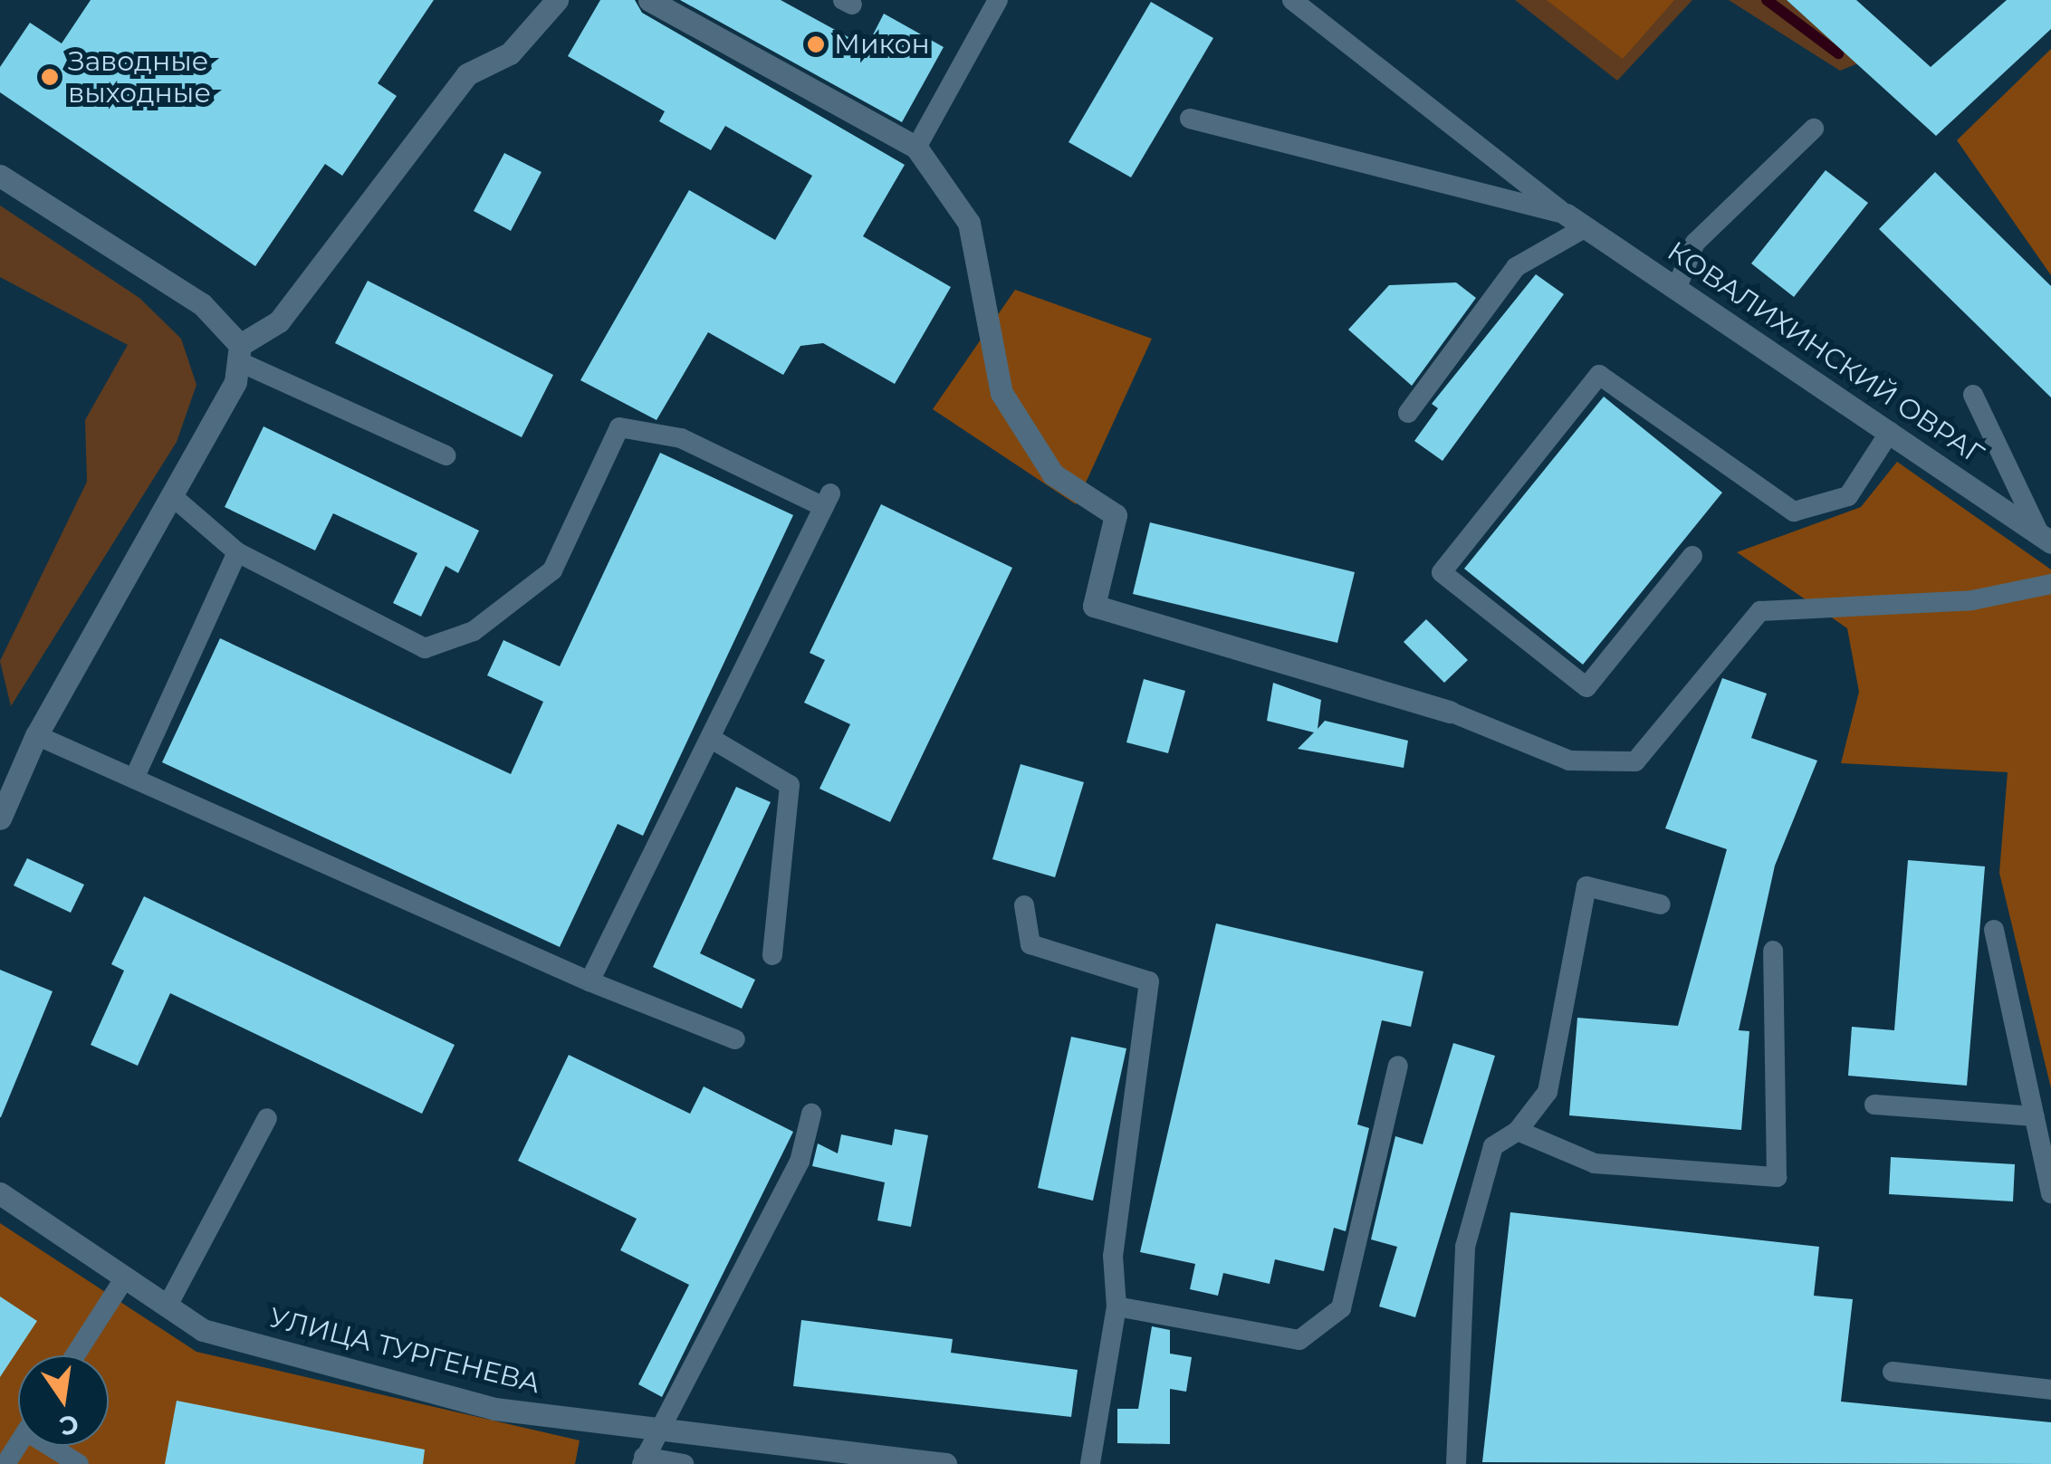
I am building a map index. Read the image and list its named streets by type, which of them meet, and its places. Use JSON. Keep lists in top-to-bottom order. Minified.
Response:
{"streets":{"street":["КОВАЛИХИНСКИЙ ОВРАГ","УЛИЦА ТУРГЕНЕВА"]},"places":["Микон","Заводные выходные"],"north":"bottom"}
